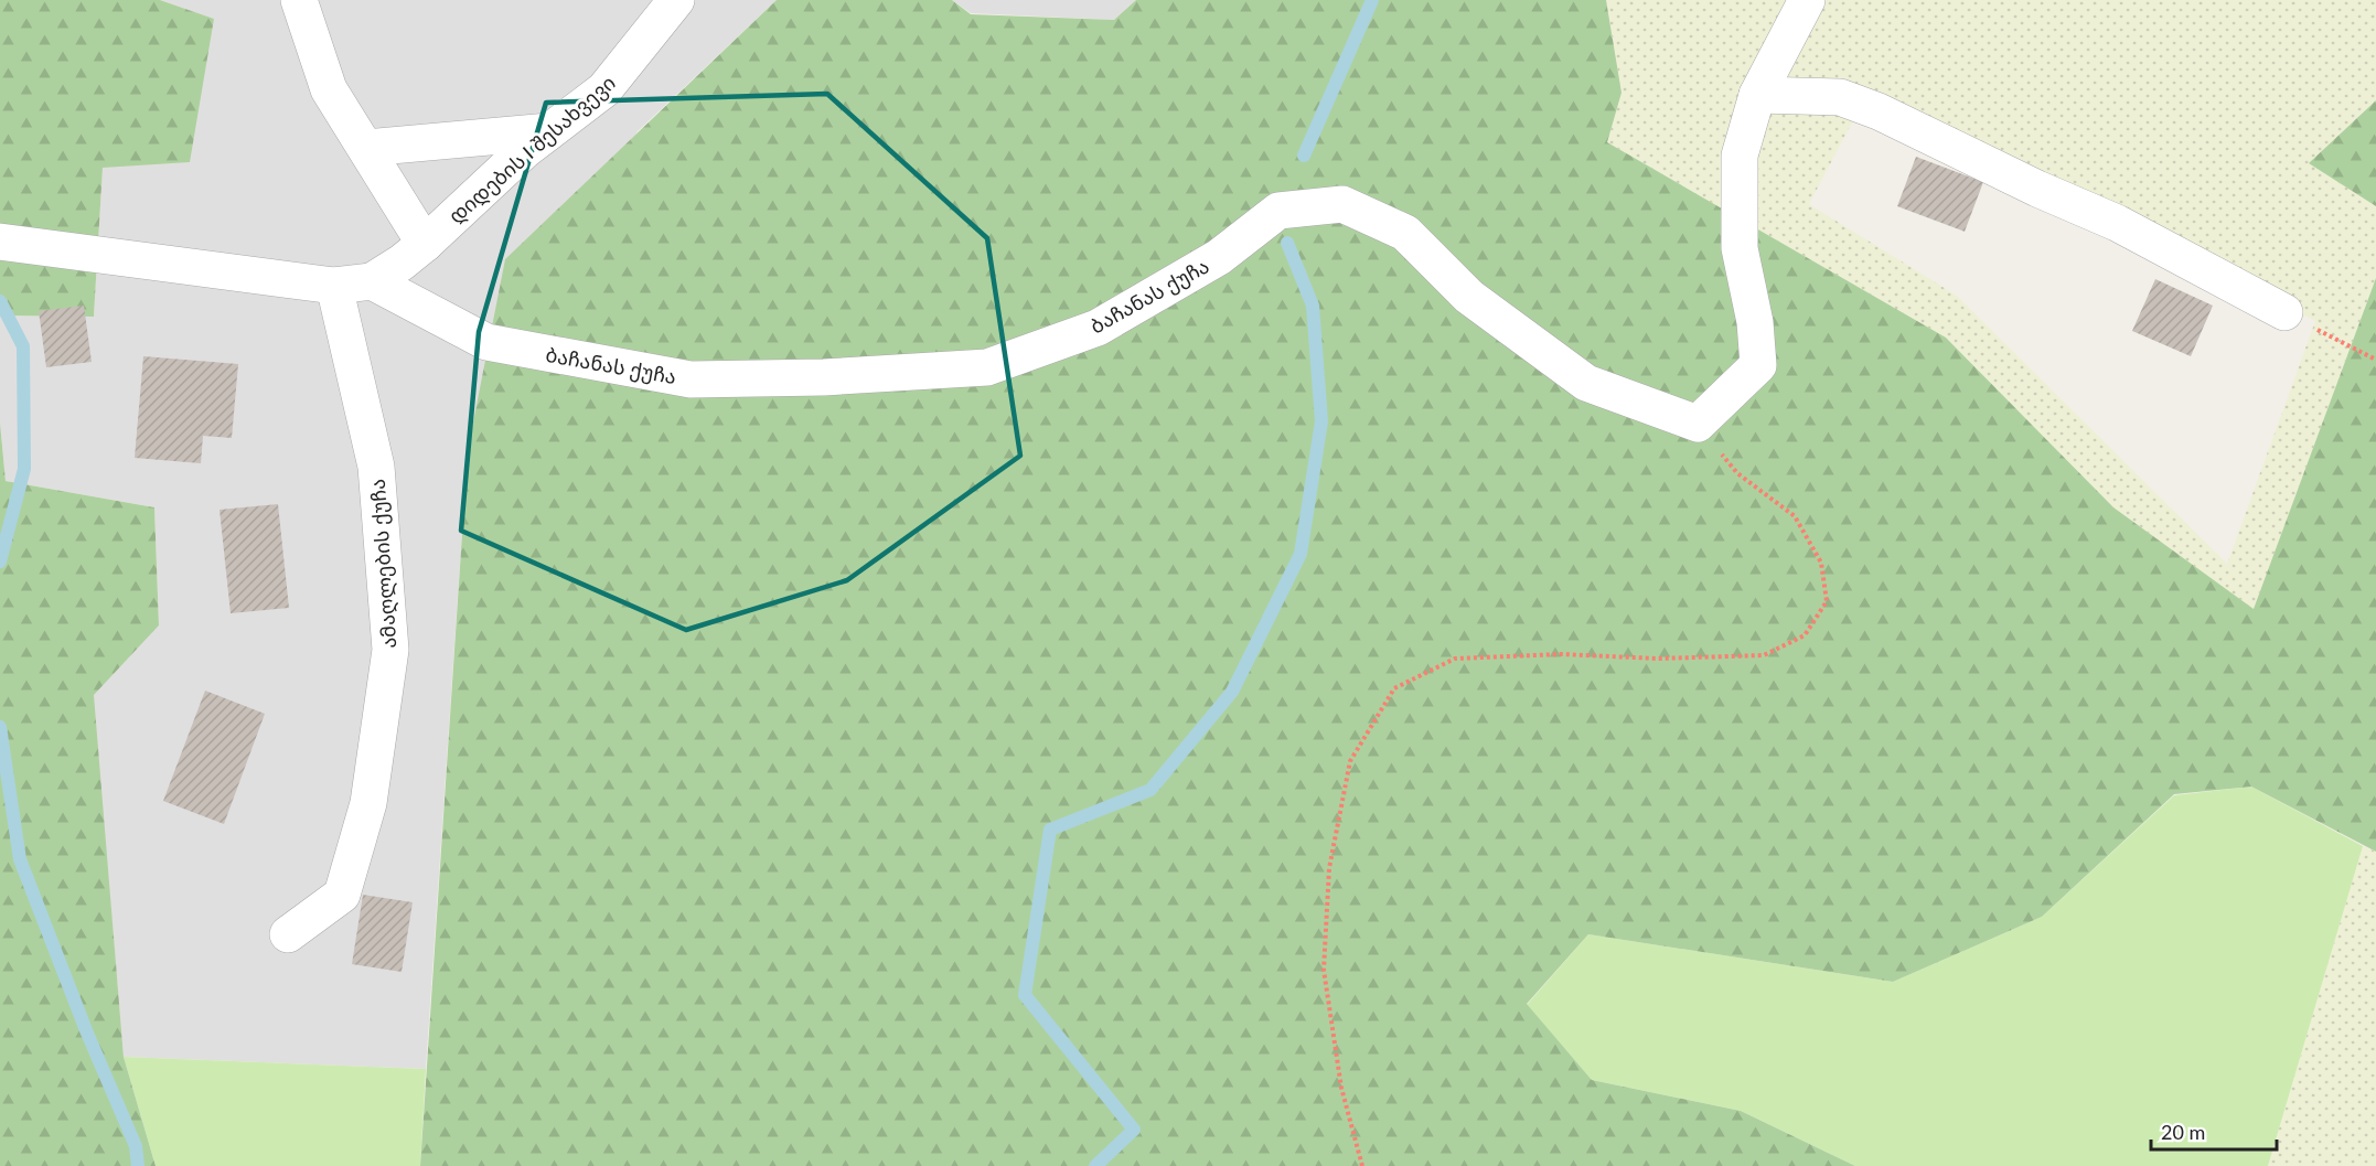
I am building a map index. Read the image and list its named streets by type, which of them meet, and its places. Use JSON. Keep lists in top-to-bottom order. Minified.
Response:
{"streets":{"street":["დიდების I შესახვევი","ბაჩანას ქუჩა","ამაღლების ქუჩა"]},"crossings":[["დიდების I შესახვევი","ბაჩანას ქუჩა"]],"scale_bar":"20 m"}
